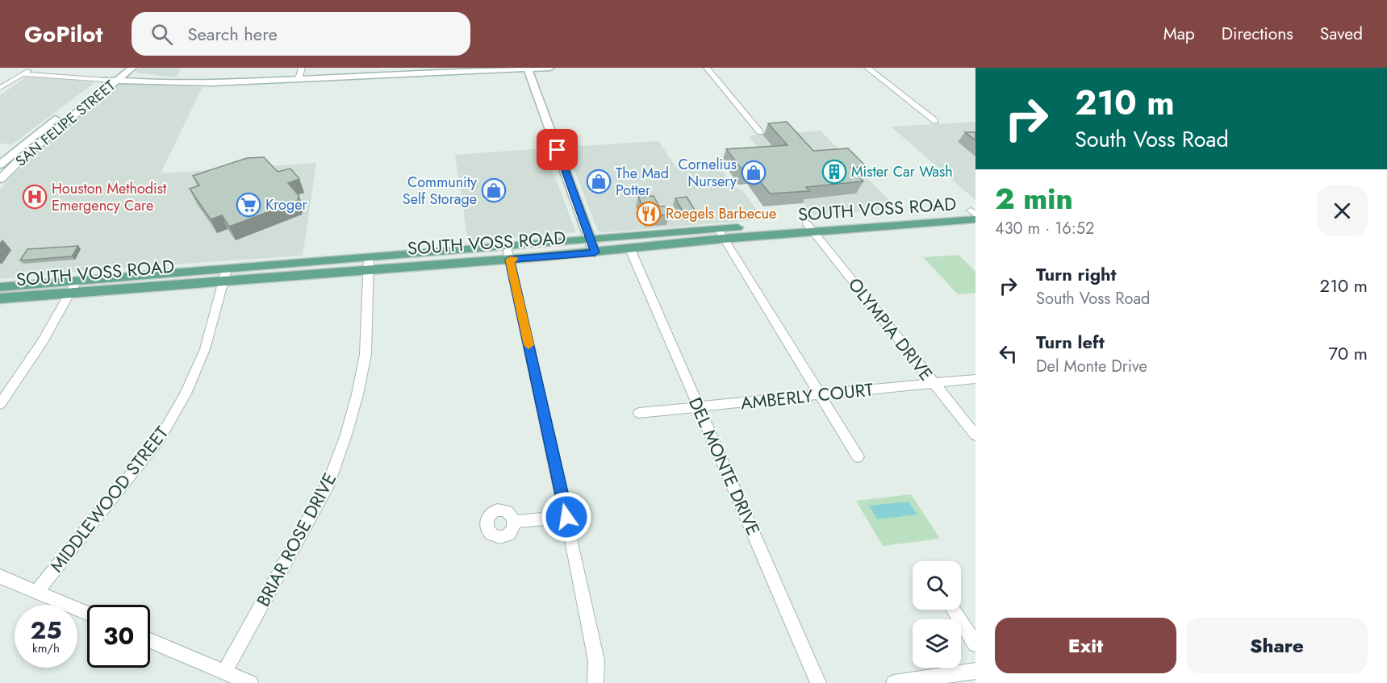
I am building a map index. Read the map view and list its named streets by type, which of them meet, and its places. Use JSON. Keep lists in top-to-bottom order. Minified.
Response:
{"streets":{"main road":["SOUTH VOSS ROAD"],"street":["SAN FELIPE STREET","OLYMPIA DRIVE","AMBERLY COURT","DEL MONTE DRIVE","MIDDLEWOOD STREET","BRIAR ROSE DRIVE"]},"crossings":[["SOUTH VOSS ROAD","OLYMPIA DRIVE"],["SOUTH VOSS ROAD","DEL MONTE DRIVE"],["SOUTH VOSS ROAD","MIDDLEWOOD STREET"],["SOUTH VOSS ROAD","BRIAR ROSE DRIVE"],["OLYMPIA DRIVE","AMBERLY COURT"],["AMBERLY COURT","DEL MONTE DRIVE"]],"places":{"building":["Mister Car Wash"],"shop":["Cornelius Nursery","The Mad Potter","Community Self Storage"],"hospital":["Houston Methodist Emergency Care"],"supermarket":["Kroger"],"restaurant":["Roegels Barbecue"]},"page":{"header":"GoPilot","search":"Search here","nav":["Map","Directions","Saved"],"turn":["210 m","South Voss Road"],"heading":["2 min","430 m · 16:52"],"list":[{"name":"Turn right","note":"South Voss Road","value":"210 m"},{"name":"Turn left","note":"Del Monte Drive","value":"70 m"}],"speed":"25 km/h","limit":"30","buttons":["Exit","Share"]}}
